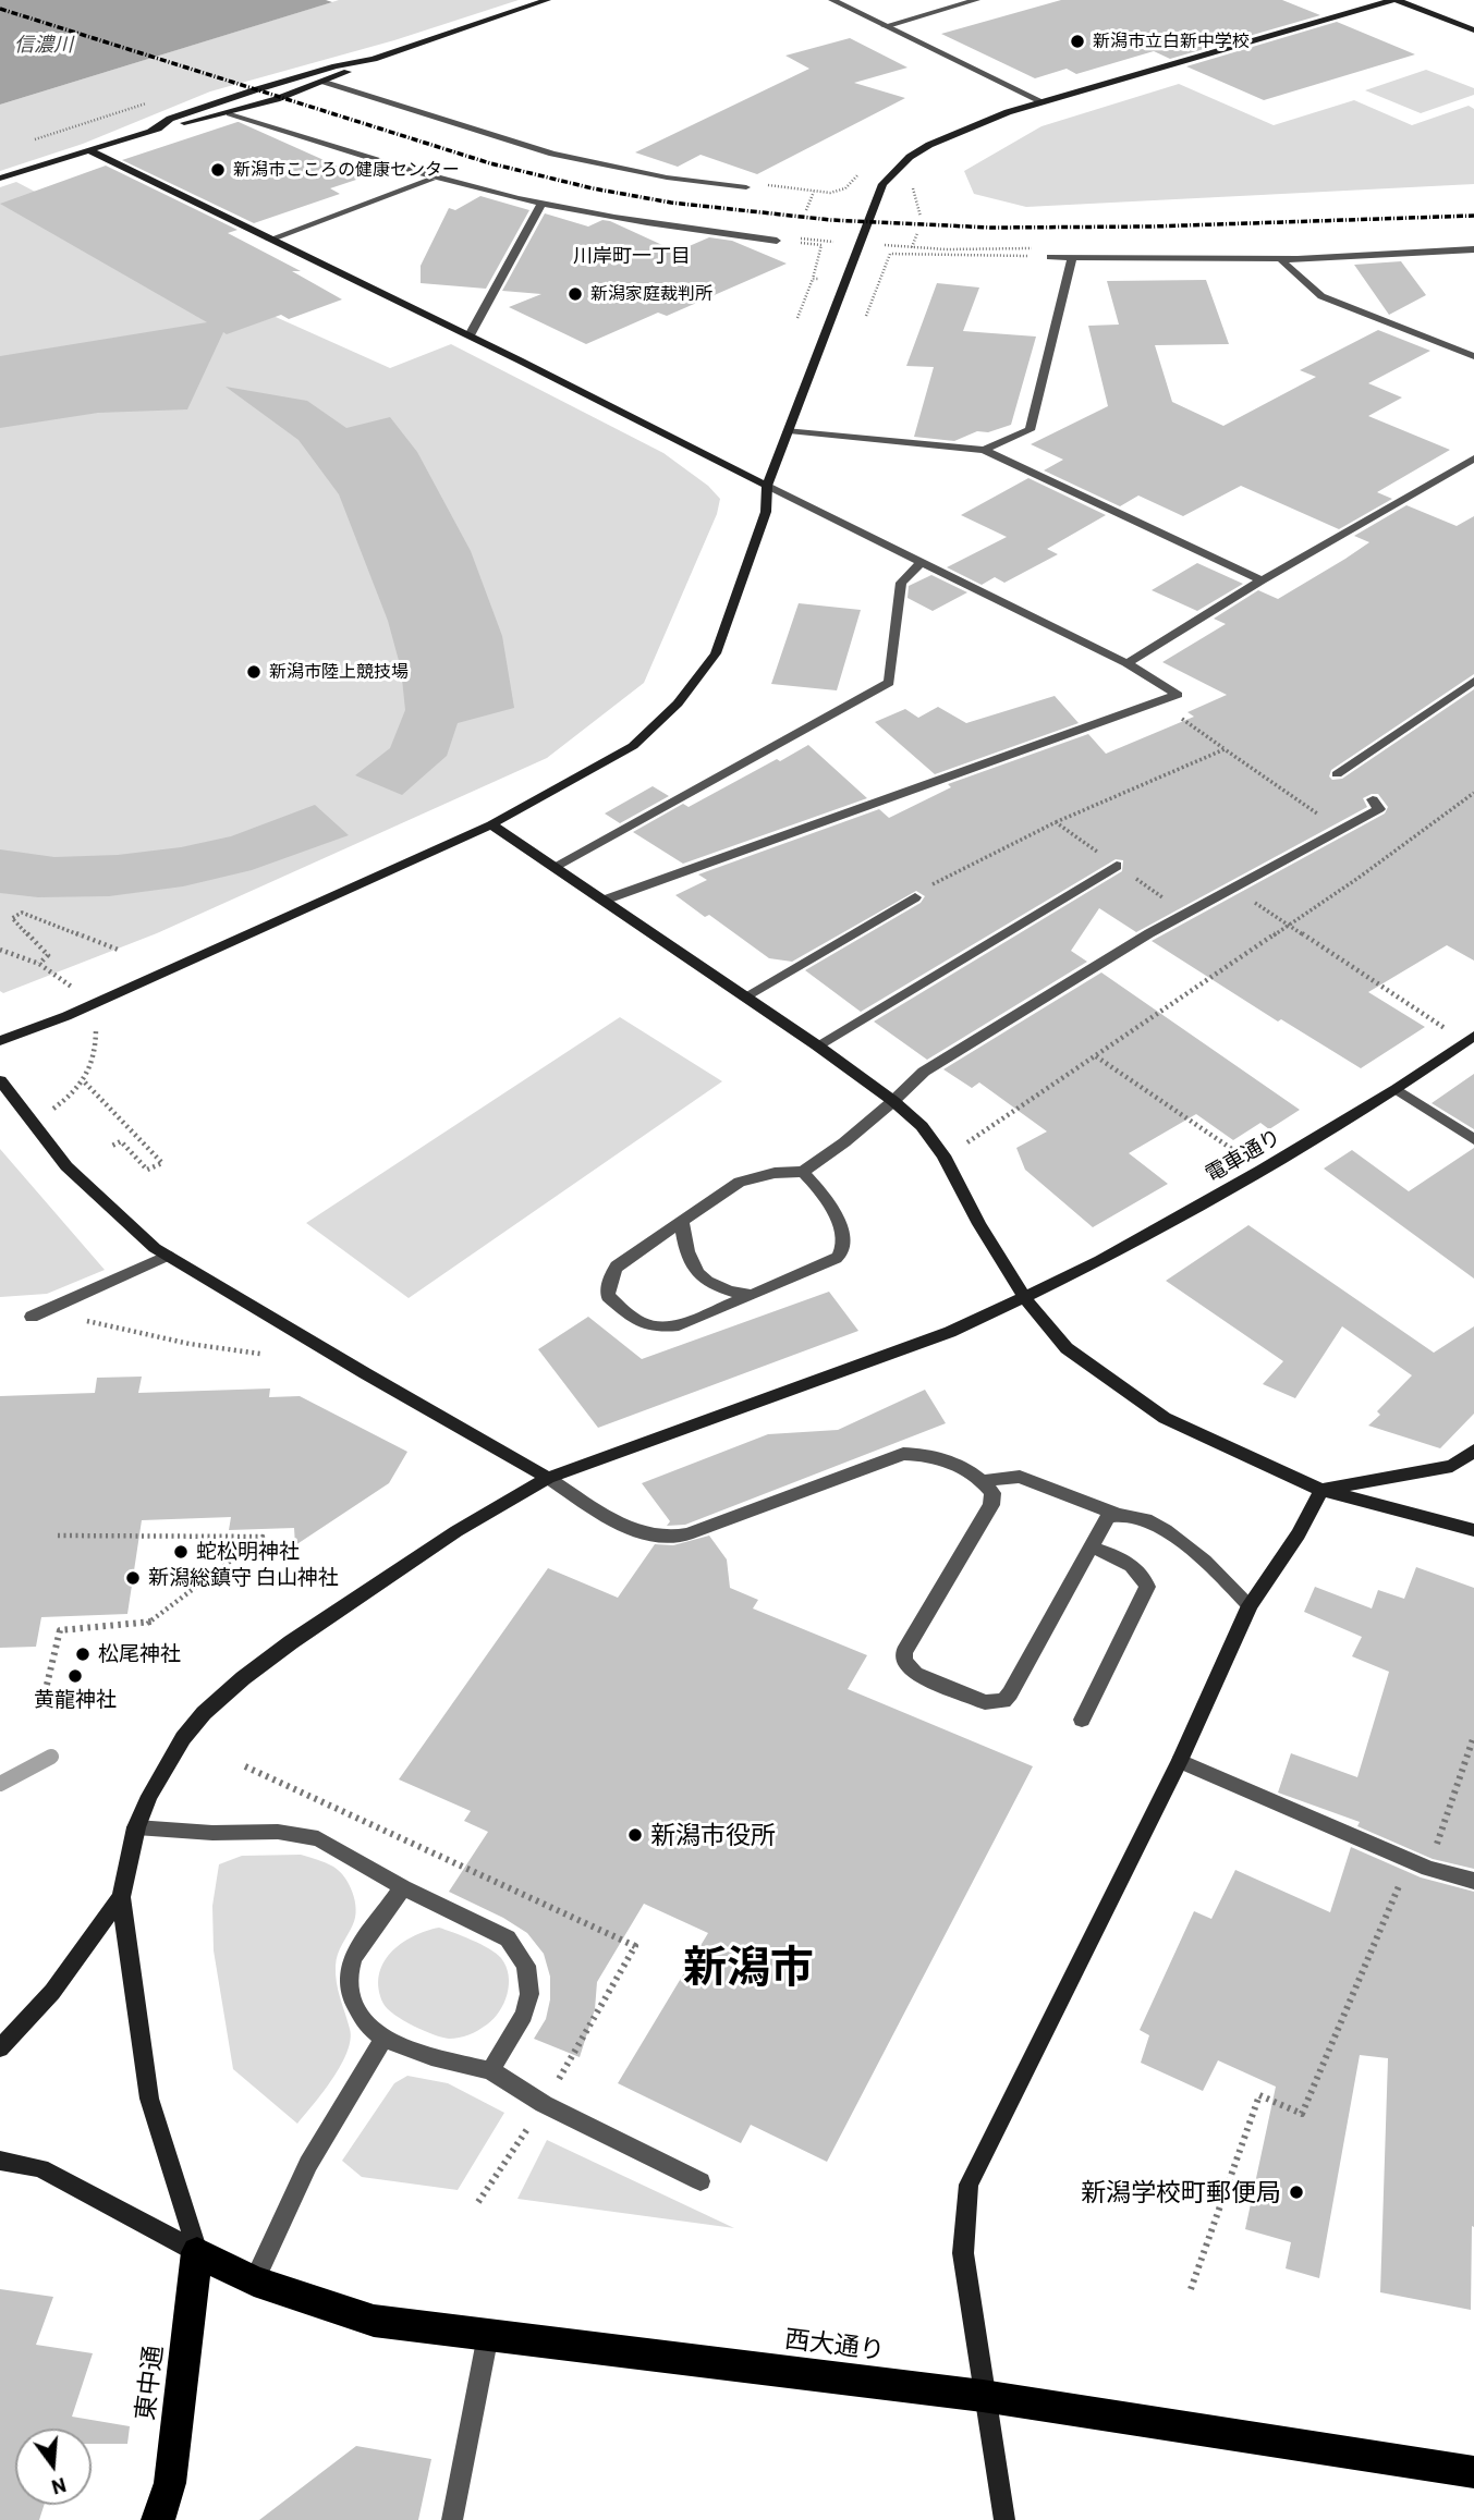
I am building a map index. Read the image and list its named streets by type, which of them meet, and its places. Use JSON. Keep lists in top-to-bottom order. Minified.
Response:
{"streets":{"highway":["西大通り","東中通"],"street":["電車通り"]},"crossings":[["西大通り","東中通"]],"districts":["川岸町一丁目","新潟市"],"water":["信濃川"],"places":["新潟市立白新中学校","新潟市こころの健康センター","新潟家庭裁判所","新潟市陸上競技場","蛇松明神社","新潟総鎮守 白山神社","松尾神社","黄龍神社","新潟市役所","新潟学校町郵便局"],"north":"bottom"}
